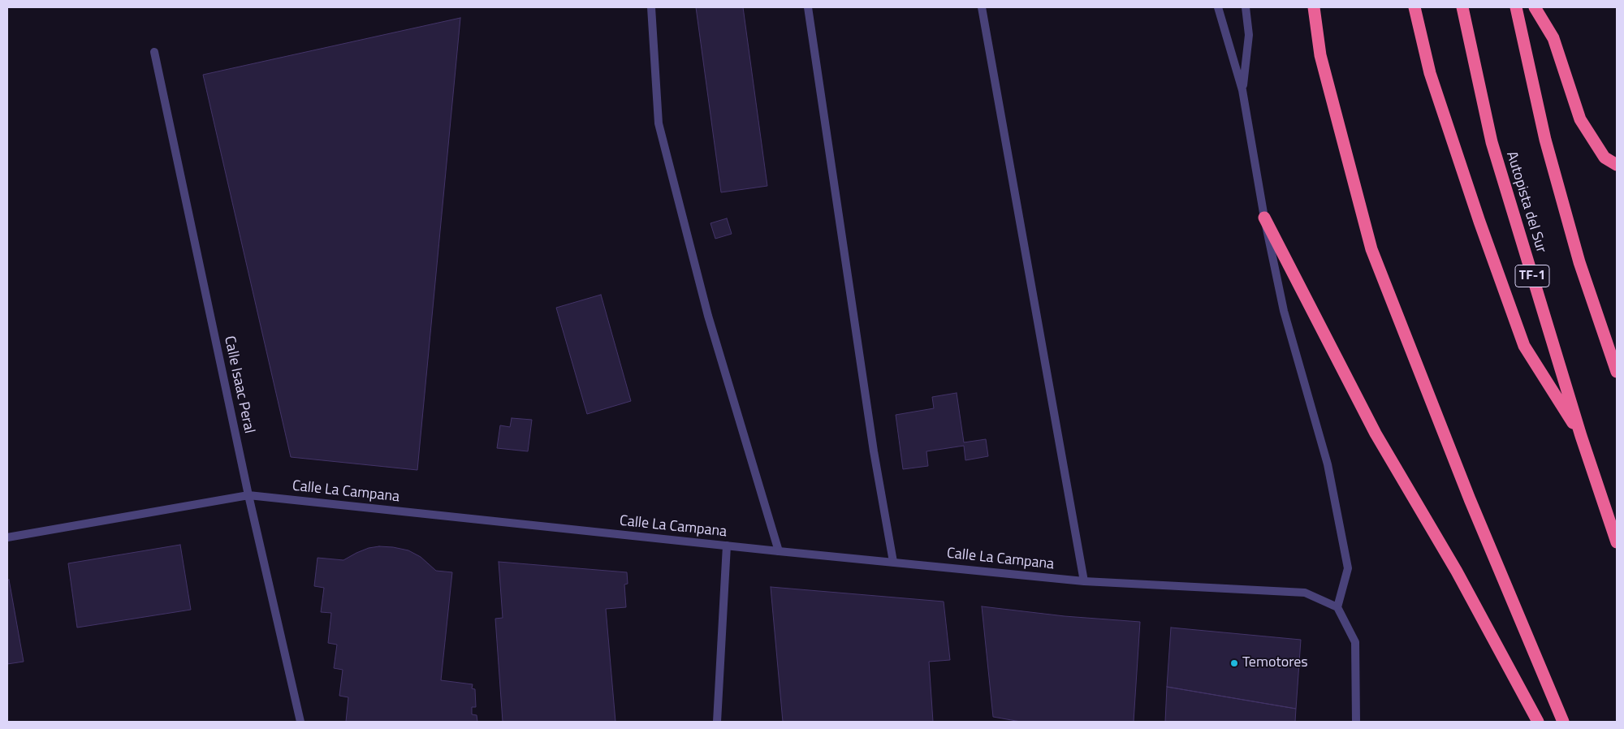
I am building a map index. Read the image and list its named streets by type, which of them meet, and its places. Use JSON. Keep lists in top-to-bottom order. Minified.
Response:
{"streets":{"highway":["Autopista del Sur","TF-1"],"street":["Calle Isaac Peral","Calle La Campana"]},"crossings":[["Calle Isaac Peral","Calle La Campana"]],"places":["Temotores"]}
